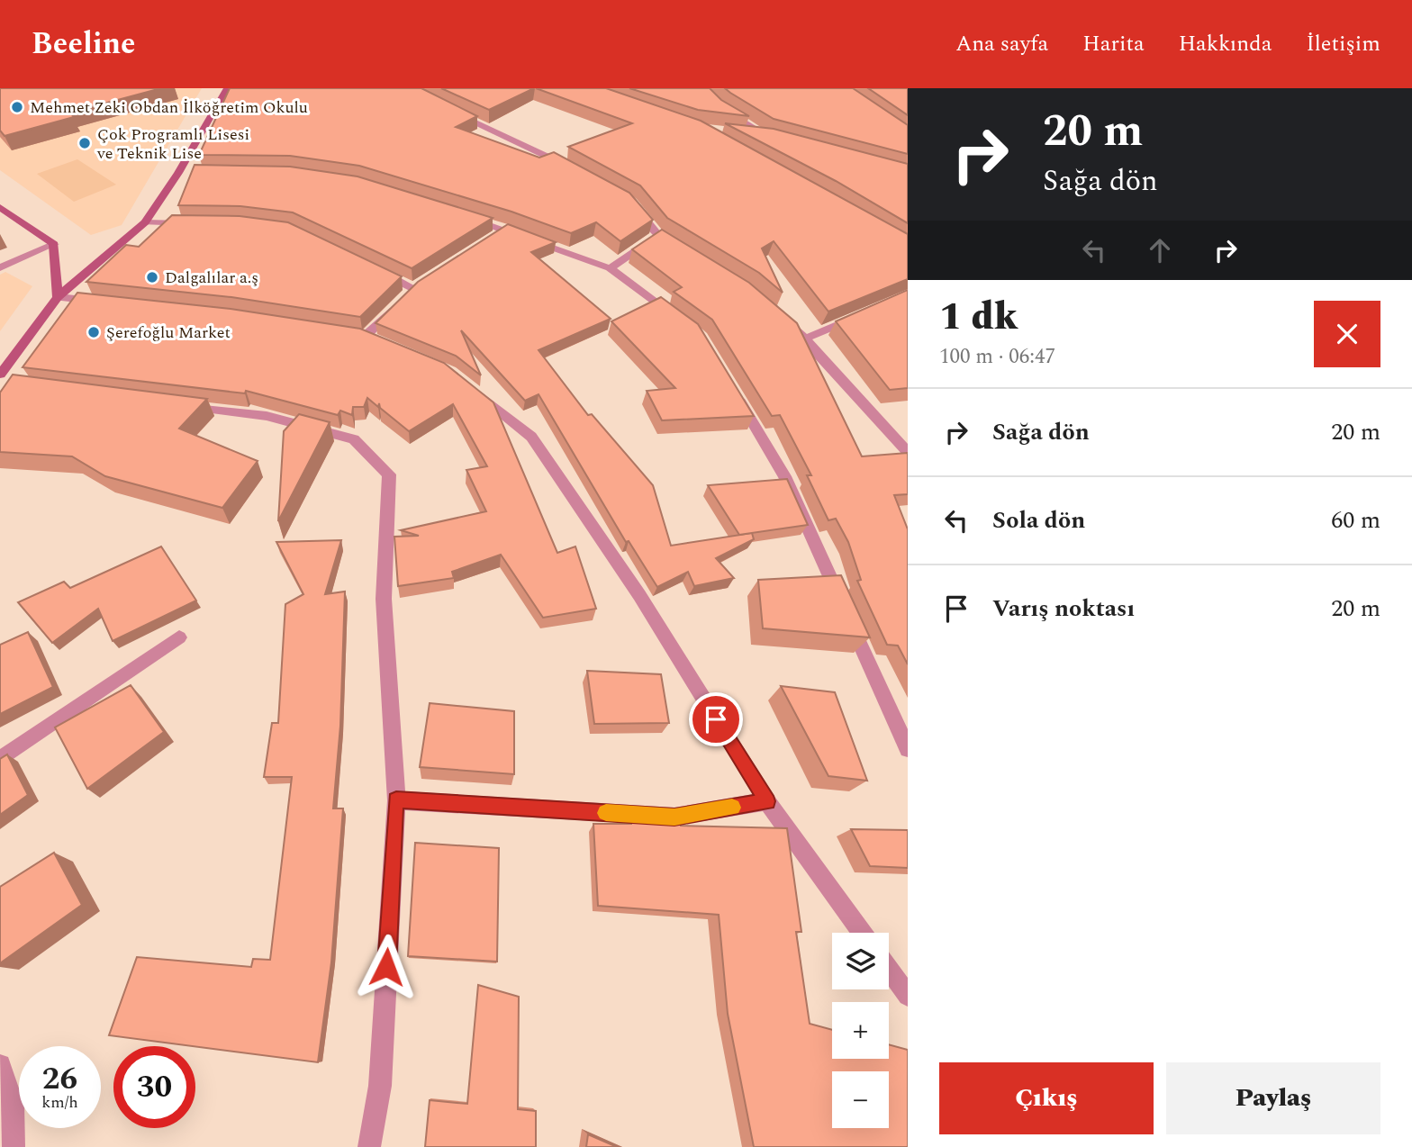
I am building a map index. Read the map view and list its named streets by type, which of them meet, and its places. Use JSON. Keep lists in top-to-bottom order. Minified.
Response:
{"places":["Mehmet Zeki Obdan İlköğretim Okulu","Çok Programlı Lisesi ve Teknik Lise","Dalgalılar a.ş","Şerefoğlu Market"],"page":{"header":"Beeline","nav":["Ana sayfa","Harita","Hakkında","İletişim"],"turn":["20 m","Sağa dön"],"heading":["1 dk","100 m · 06:47"],"list":[{"name":"Sağa dön","value":"20 m"},{"name":"Sola dön","value":"60 m"},{"name":"Varış noktası","value":"20 m"}],"map_buttons":["+","−"],"speed":"26 km/h","limit":"30","buttons":["Çıkış","Paylaş"]}}
